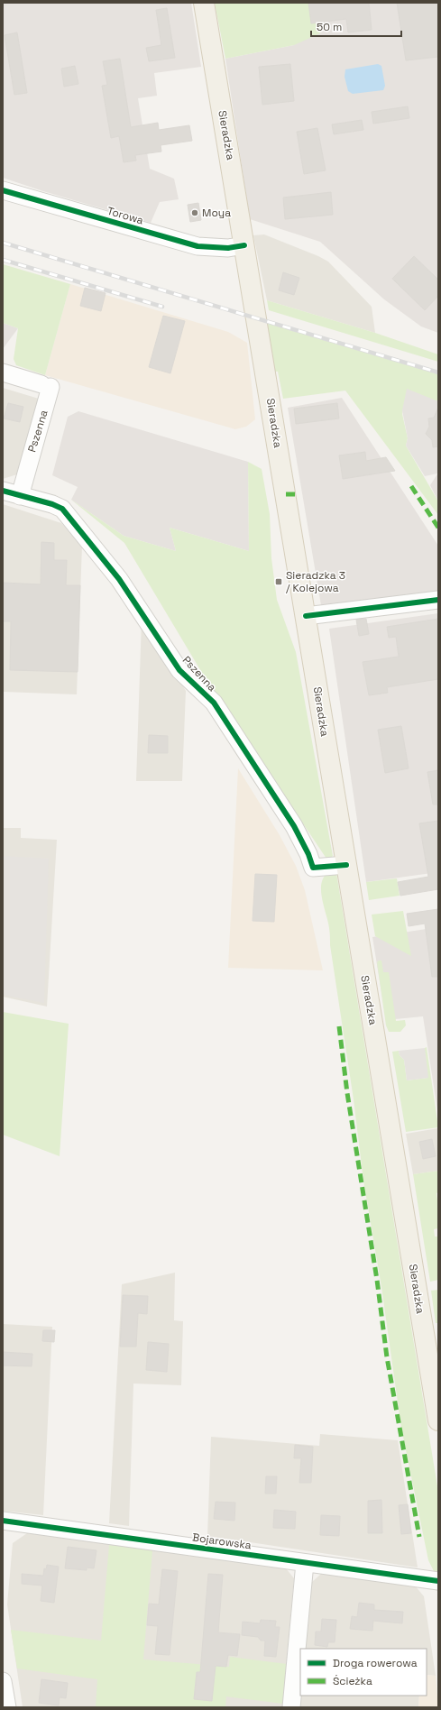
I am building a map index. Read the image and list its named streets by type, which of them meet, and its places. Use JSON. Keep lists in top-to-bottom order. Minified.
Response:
{"streets":{"main road":["Sieradzka"],"street":["Torowa","Pszenna","Bojarowska"]},"crossings":[["Sieradzka","Torowa"],["Sieradzka","Pszenna"]],"places":{"other":["Moya"],"transit":["Sieradzka 3 / Kolejowa"]},"legend":["Droga rowerowa","Ścieżka"],"scale_bar":"50 m"}
